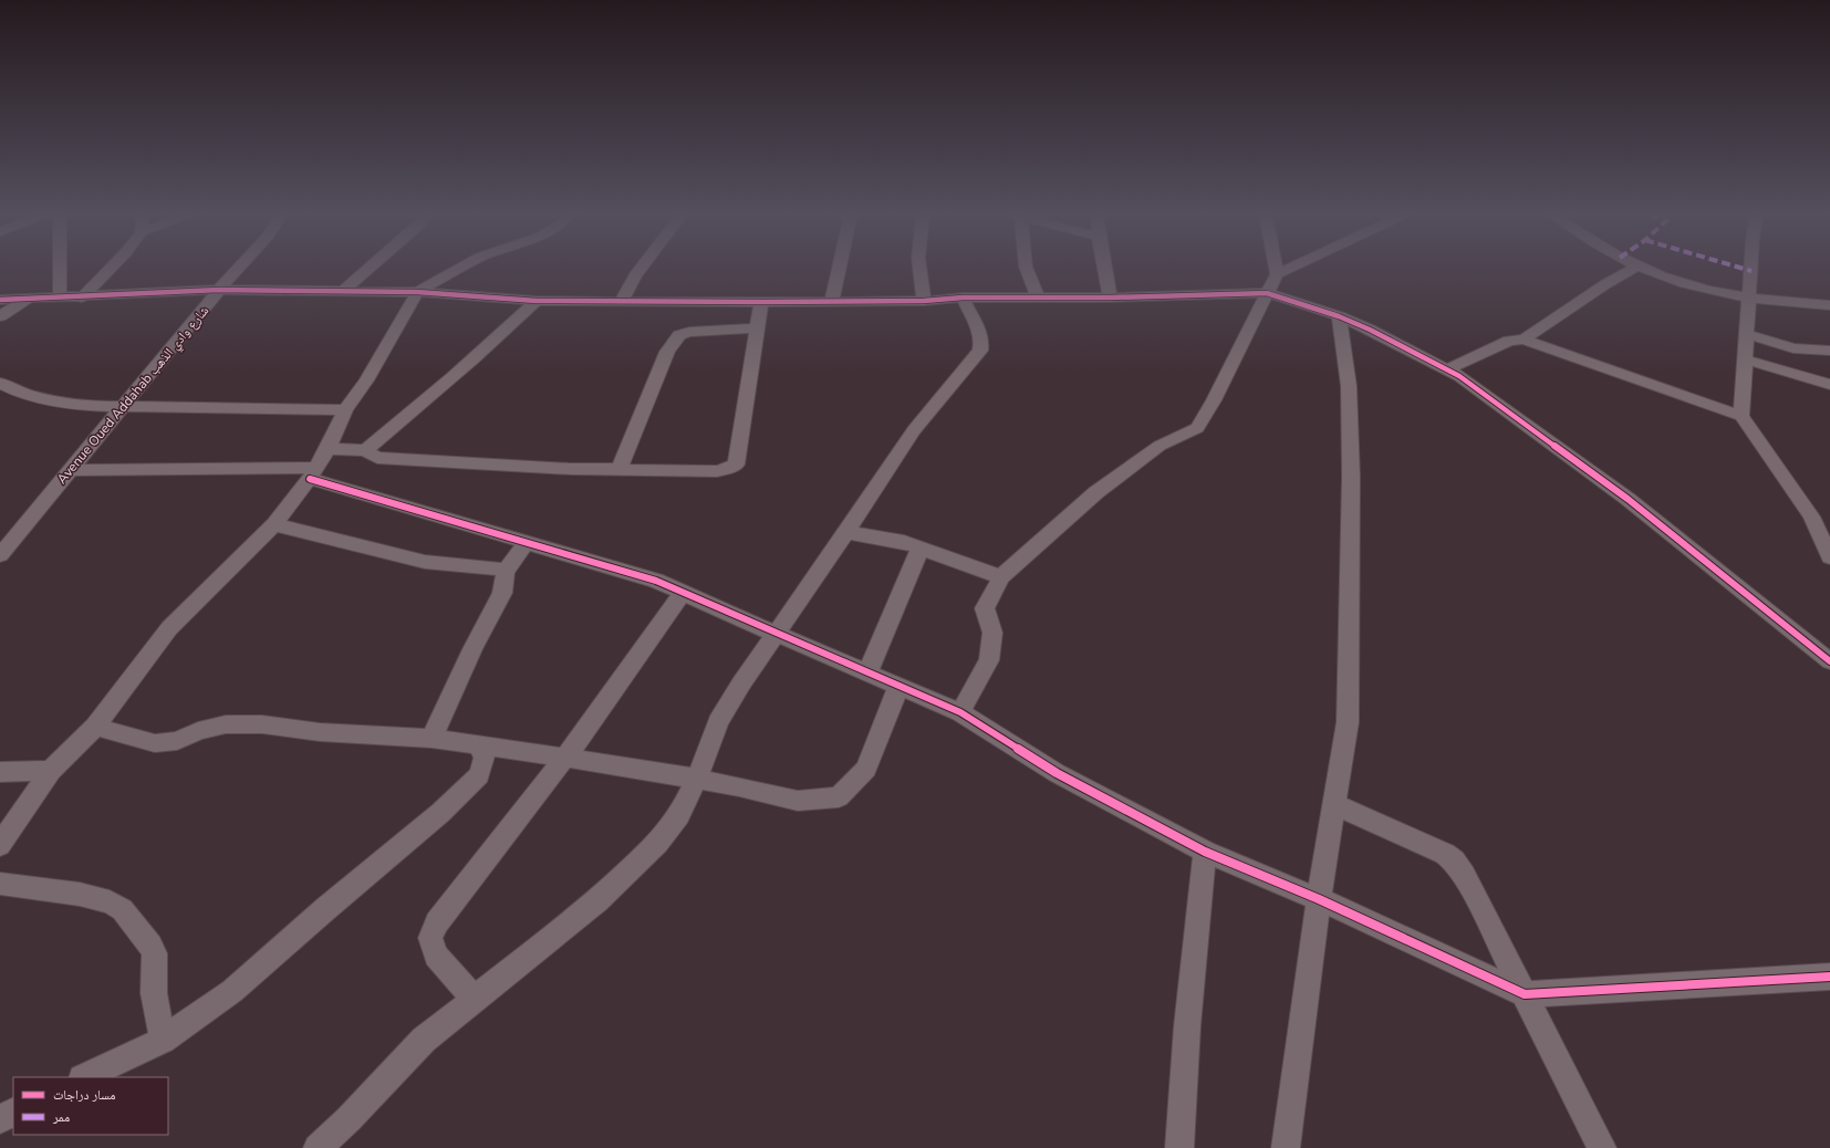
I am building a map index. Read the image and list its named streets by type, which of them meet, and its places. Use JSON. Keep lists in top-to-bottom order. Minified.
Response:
{"streets":{"street":["Avenue Oued Addahab شارع وادي الذهب"]},"legend":["مسار دراجات","ممر"]}
